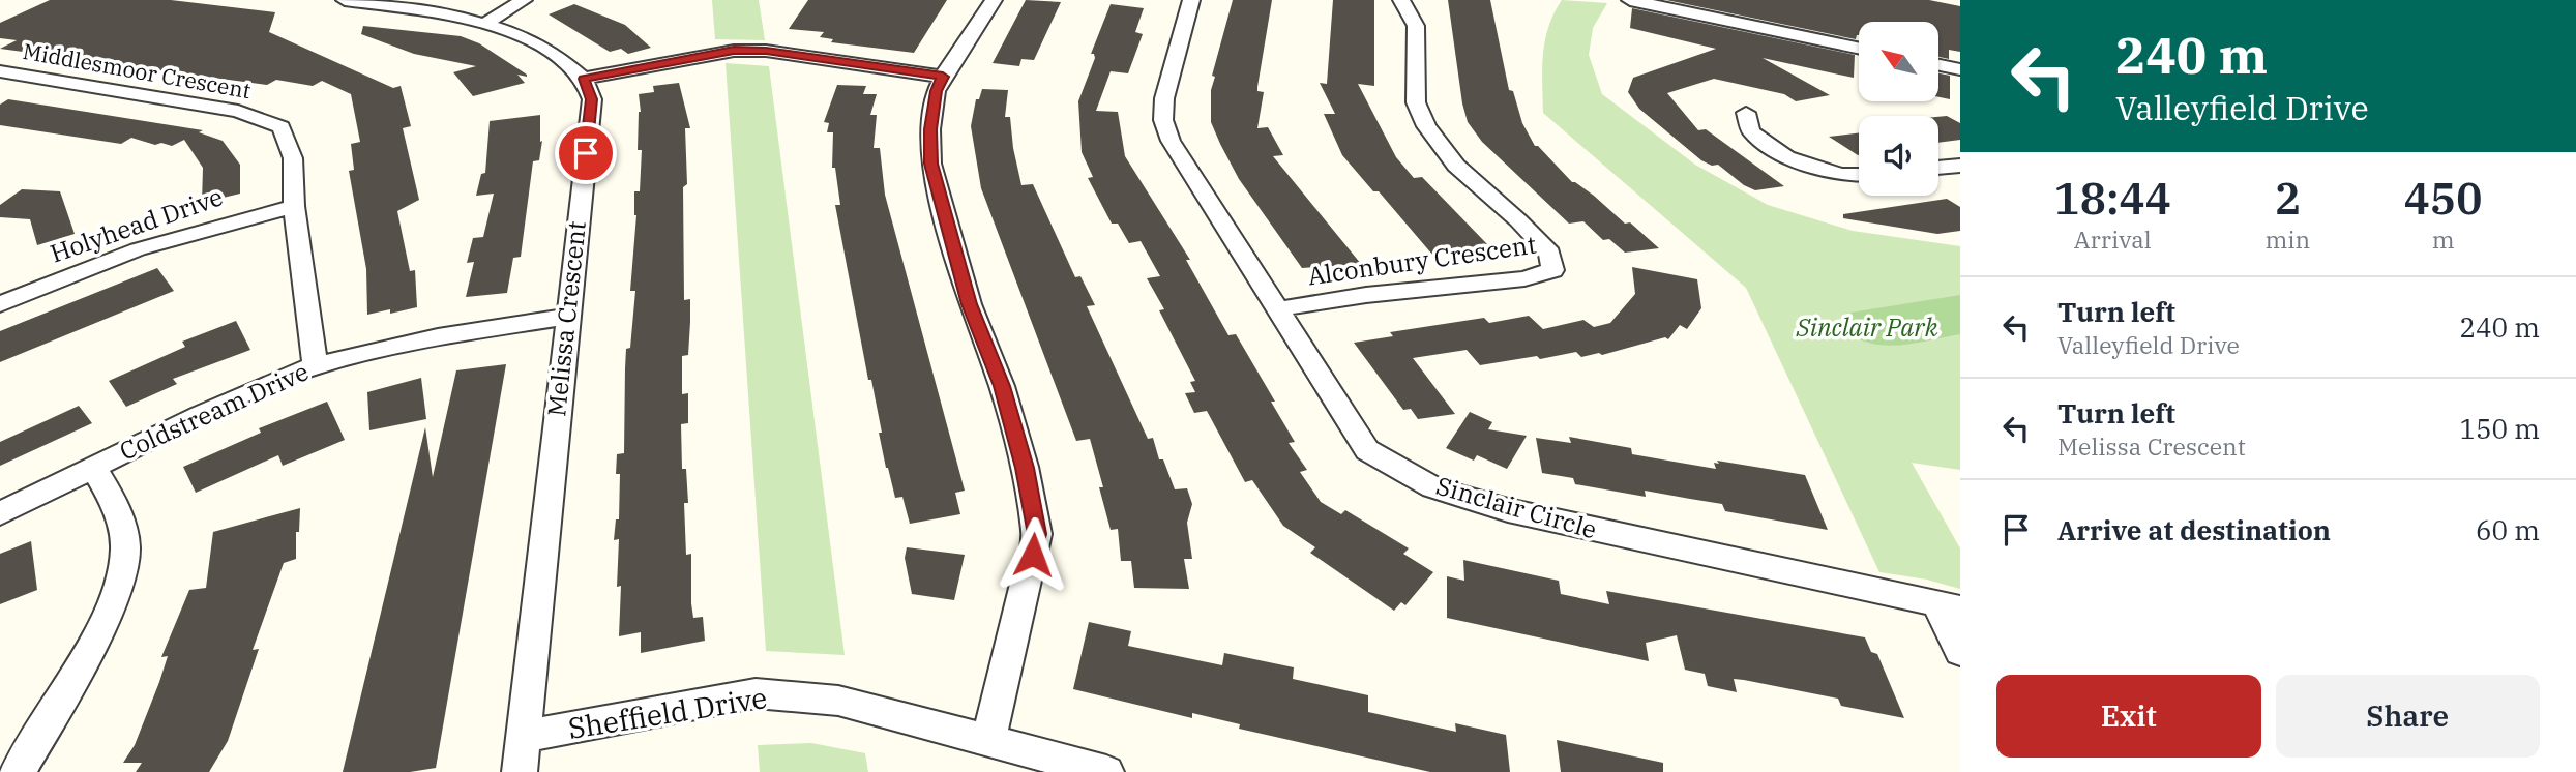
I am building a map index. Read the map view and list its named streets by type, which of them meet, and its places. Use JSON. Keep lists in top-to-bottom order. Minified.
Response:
{"streets":{"street":["Middlesmoor Crescent","Holyhead Drive","Alconbury Crescent","Melissa Crescent","Coldstream Drive","Sinclair Circle","Sheffield Drive"]},"crossings":[["Middlesmoor Crescent","Holyhead Drive"],["Middlesmoor Crescent","Coldstream Drive"],["Alconbury Crescent","Sinclair Circle"],["Melissa Crescent","Coldstream Drive"],["Melissa Crescent","Sheffield Drive"]],"parks":["Sinclair Park"],"north":"top left","page":{"turn":["240 m","Valleyfield Drive"],"eta":["18:44","Arrival","2","min","450","m"],"list":[{"name":"Turn left","note":"Valleyfield Drive","value":"240 m"},{"name":"Turn left","note":"Melissa Crescent","value":"150 m"},{"name":"Arrive at destination","value":"60 m"}],"buttons":["Exit","Share"]}}
